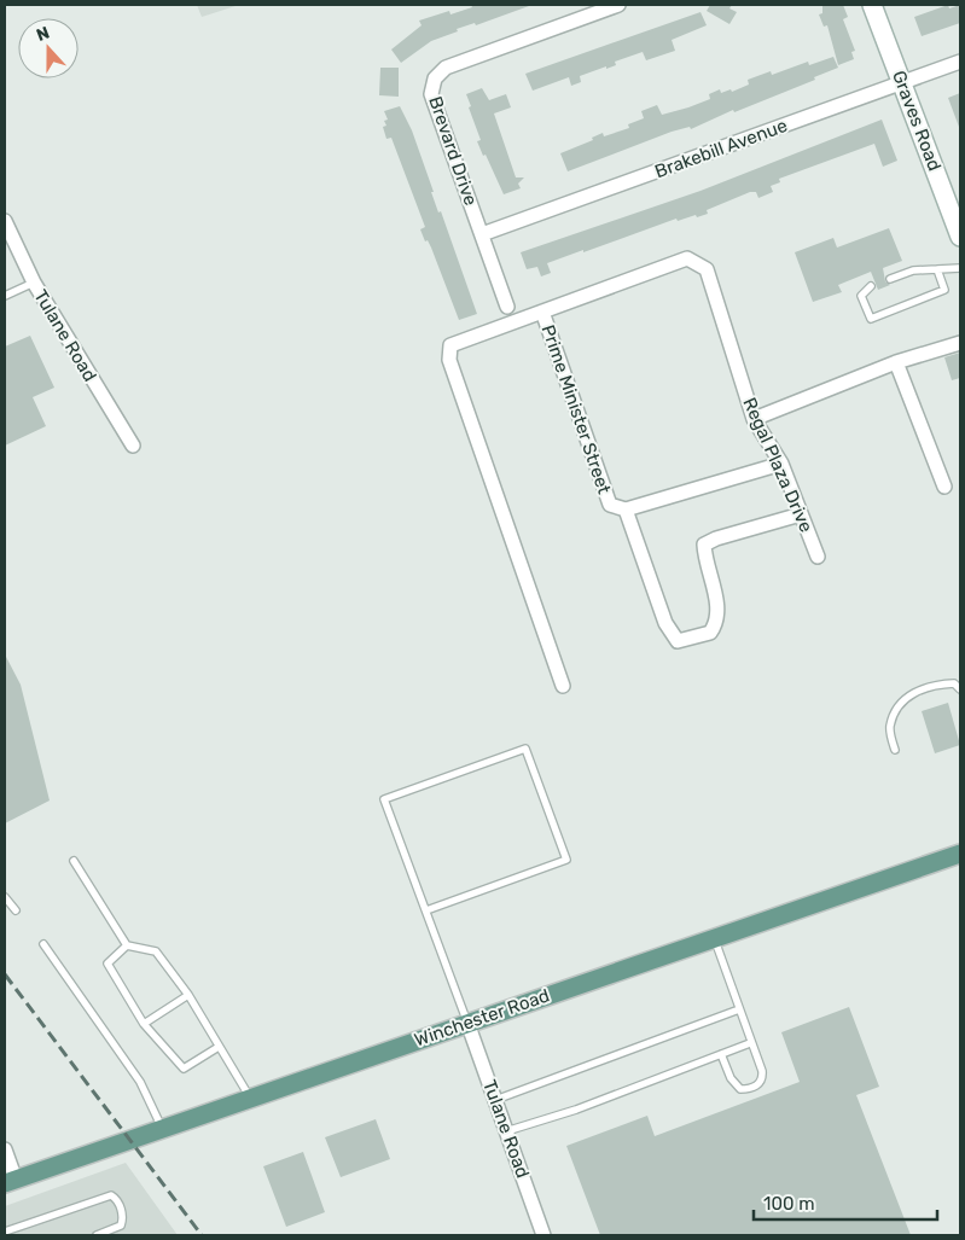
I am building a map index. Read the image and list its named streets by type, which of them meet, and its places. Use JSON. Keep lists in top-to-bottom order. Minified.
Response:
{"streets":{"main road":["Winchester Road"],"street":["Graves Road","Brakebill Avenue","Brevard Drive","Tulane Road","Prime Minister Street","Regal Plaza Drive"]},"crossings":[["Graves Road","Brakebill Avenue"],["Brakebill Avenue","Brevard Drive"],["Tulane Road","Winchester Road"],["Prime Minister Street","Regal Plaza Drive"]],"scale_bar":"100 m","north":"top"}
